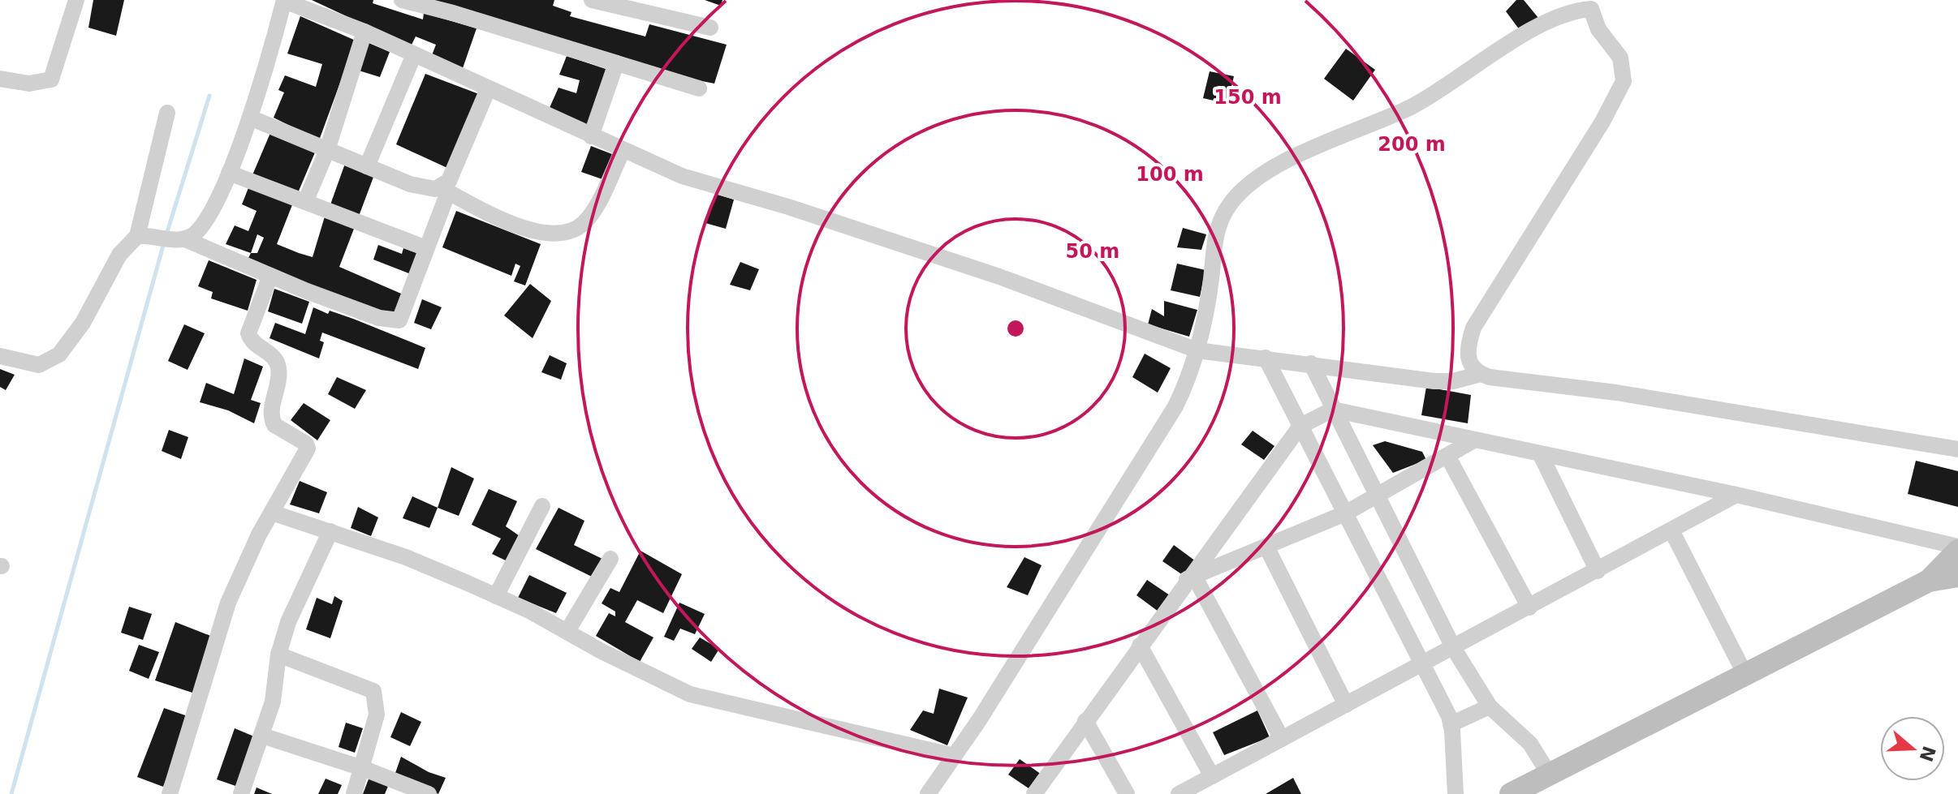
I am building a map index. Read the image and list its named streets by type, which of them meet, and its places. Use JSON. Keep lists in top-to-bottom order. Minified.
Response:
{"north":"right","rings":["150 m","200 m","100 m","50 m"]}
